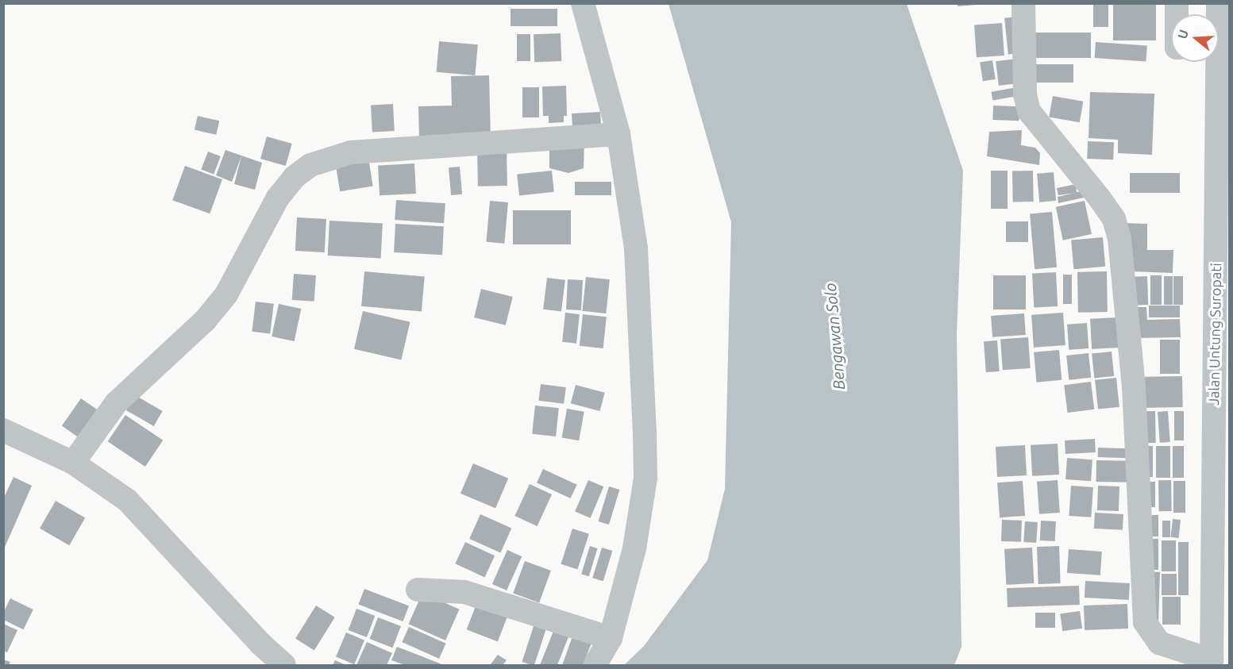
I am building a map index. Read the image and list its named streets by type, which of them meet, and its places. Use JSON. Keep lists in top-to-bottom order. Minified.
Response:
{"streets":{"street":["Jalan Untung Suropati"]},"water":["Bengawan Solo"],"north":"left"}
